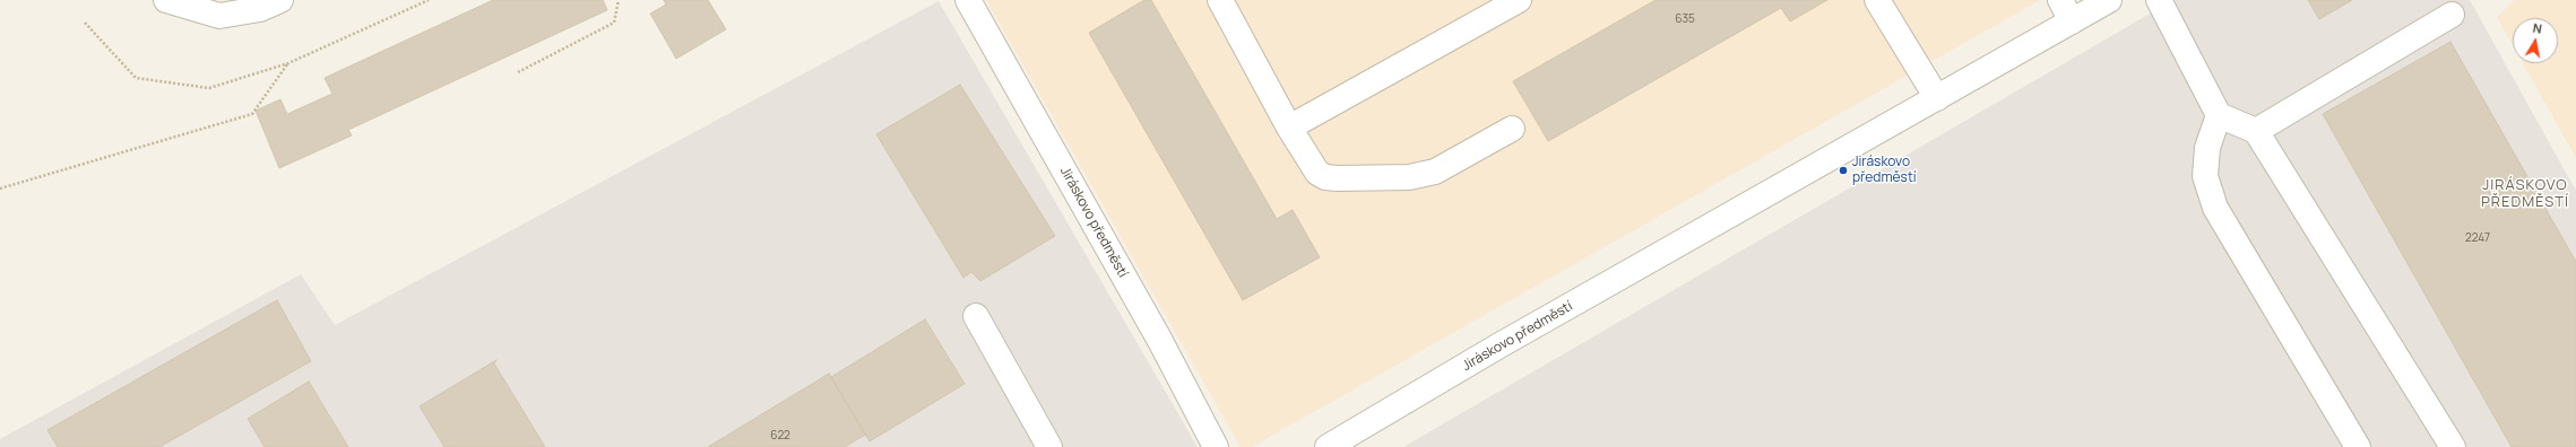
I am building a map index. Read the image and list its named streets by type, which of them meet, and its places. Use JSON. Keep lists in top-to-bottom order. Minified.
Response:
{"streets":{"street":["Jiráskovo předměstí"]},"districts":["JIRÁSKOVO PŘEDMĚSTÍ"],"places":["Jiráskovo předměstí"],"house_numbers":["635","2247","622"],"north":"top"}
